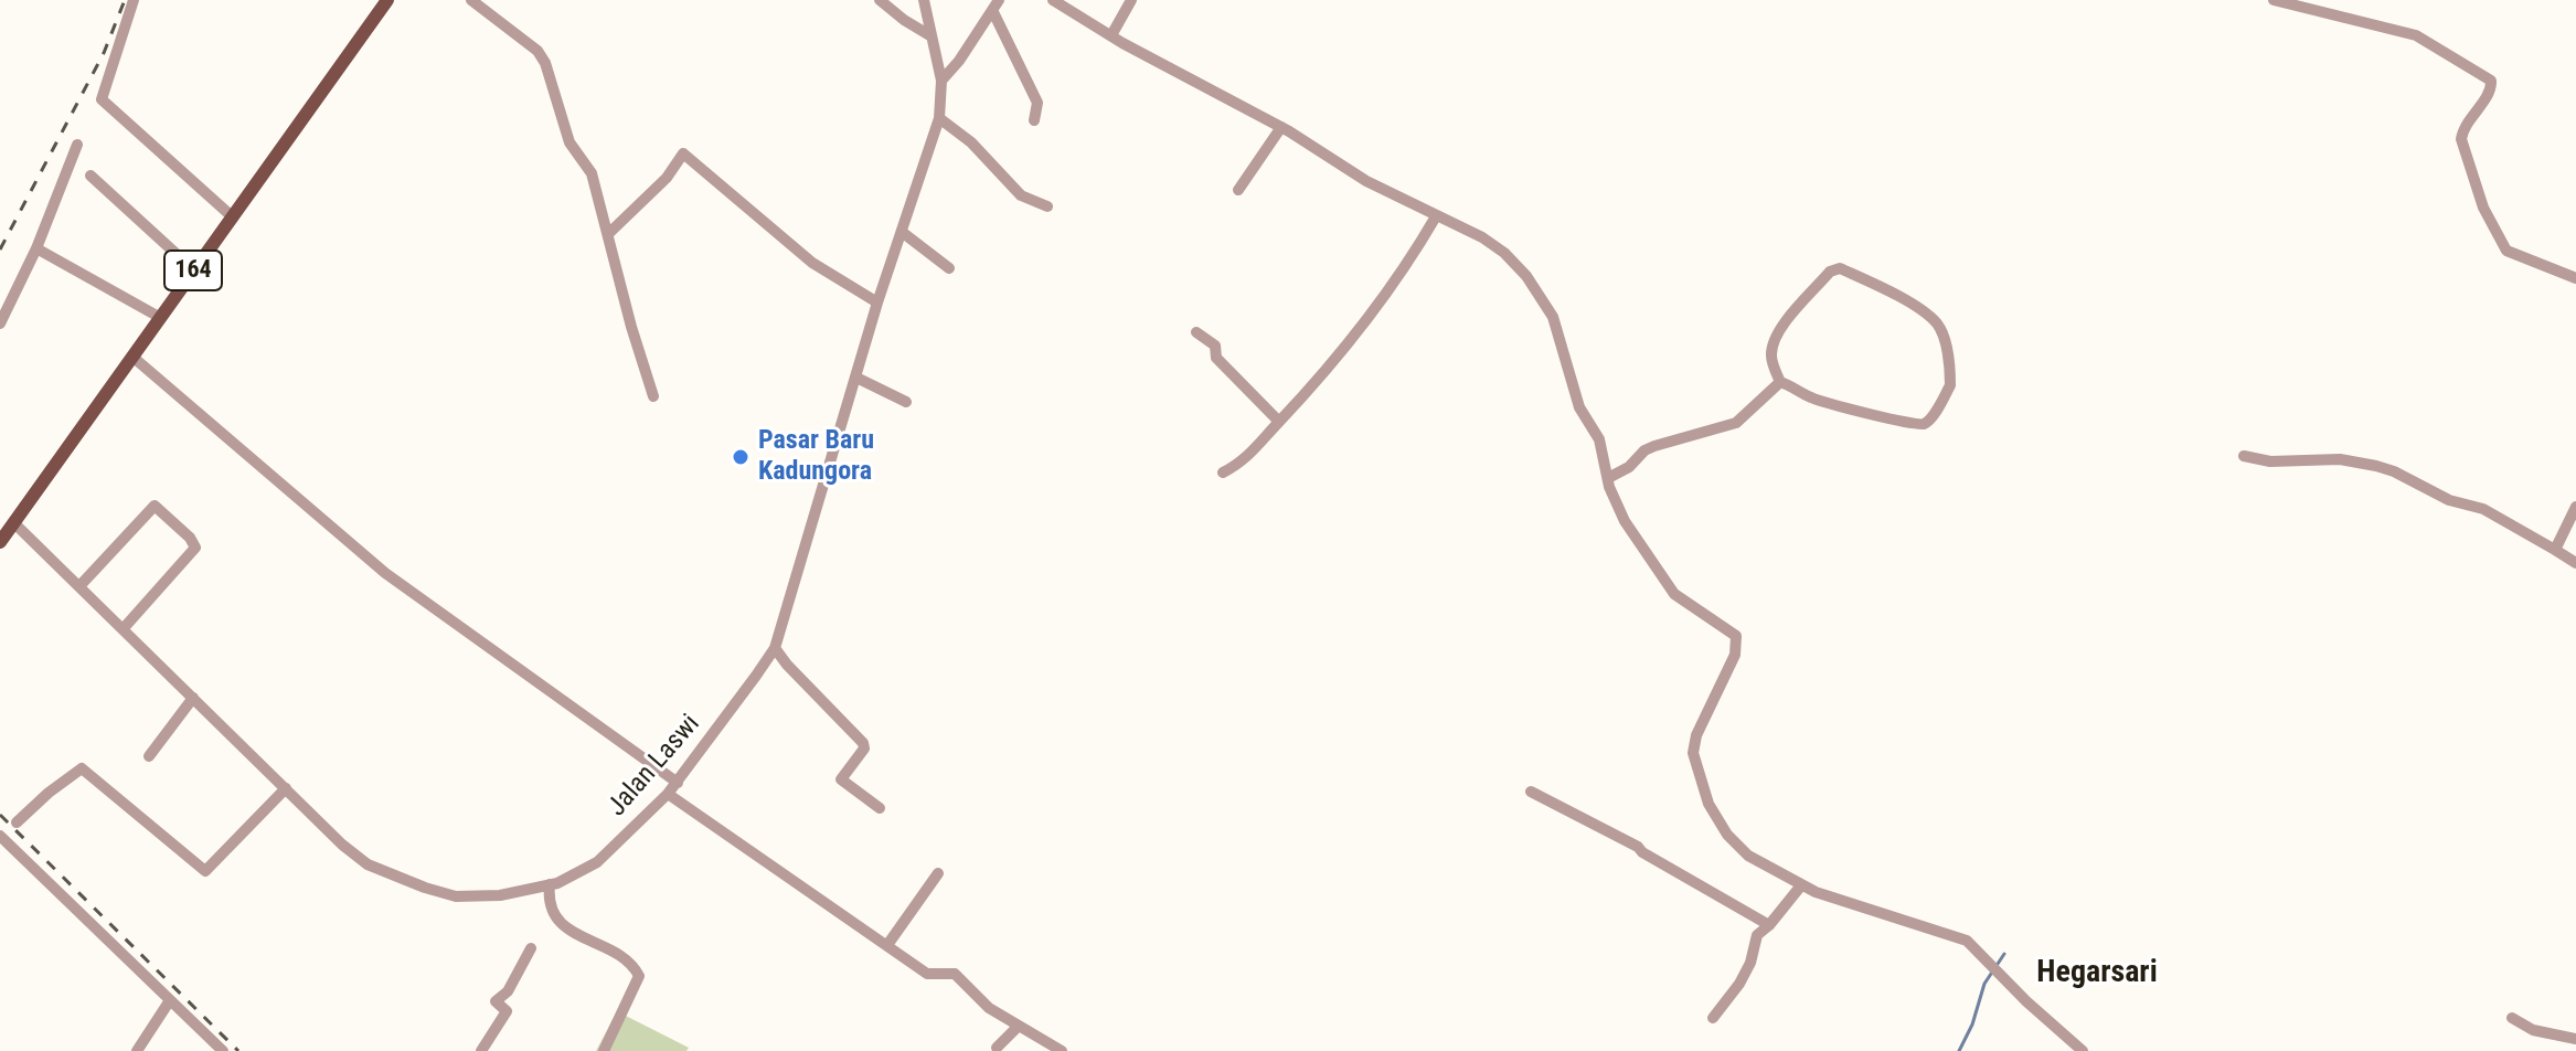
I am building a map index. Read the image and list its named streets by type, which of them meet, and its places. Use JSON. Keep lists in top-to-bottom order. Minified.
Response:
{"streets":{"main road":["164"],"street":["Jalan Laswi"]},"crossings":[["164","Jalan Laswi"]],"districts":["Hegarsari"],"places":["Pasar Baru Kadungora"]}
